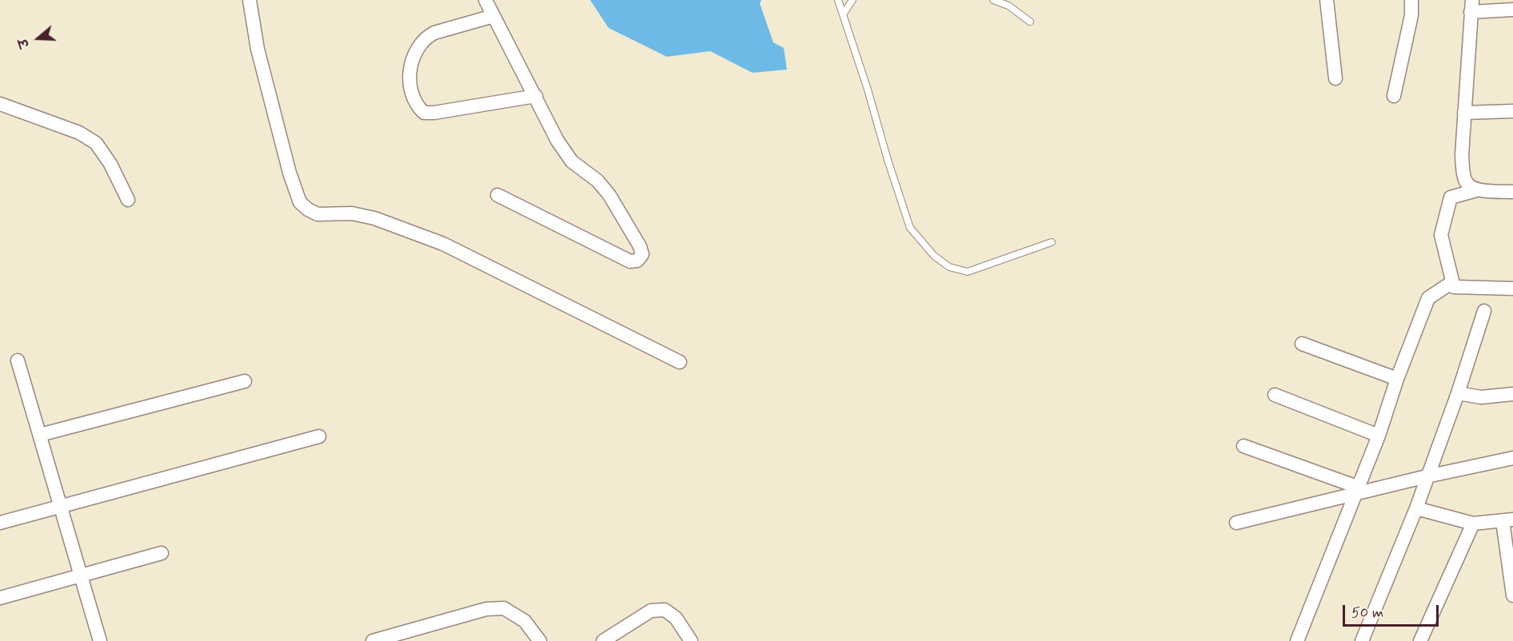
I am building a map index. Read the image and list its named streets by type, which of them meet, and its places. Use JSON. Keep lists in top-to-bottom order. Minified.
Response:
{"scale_bar":"50 m","north":"left"}
